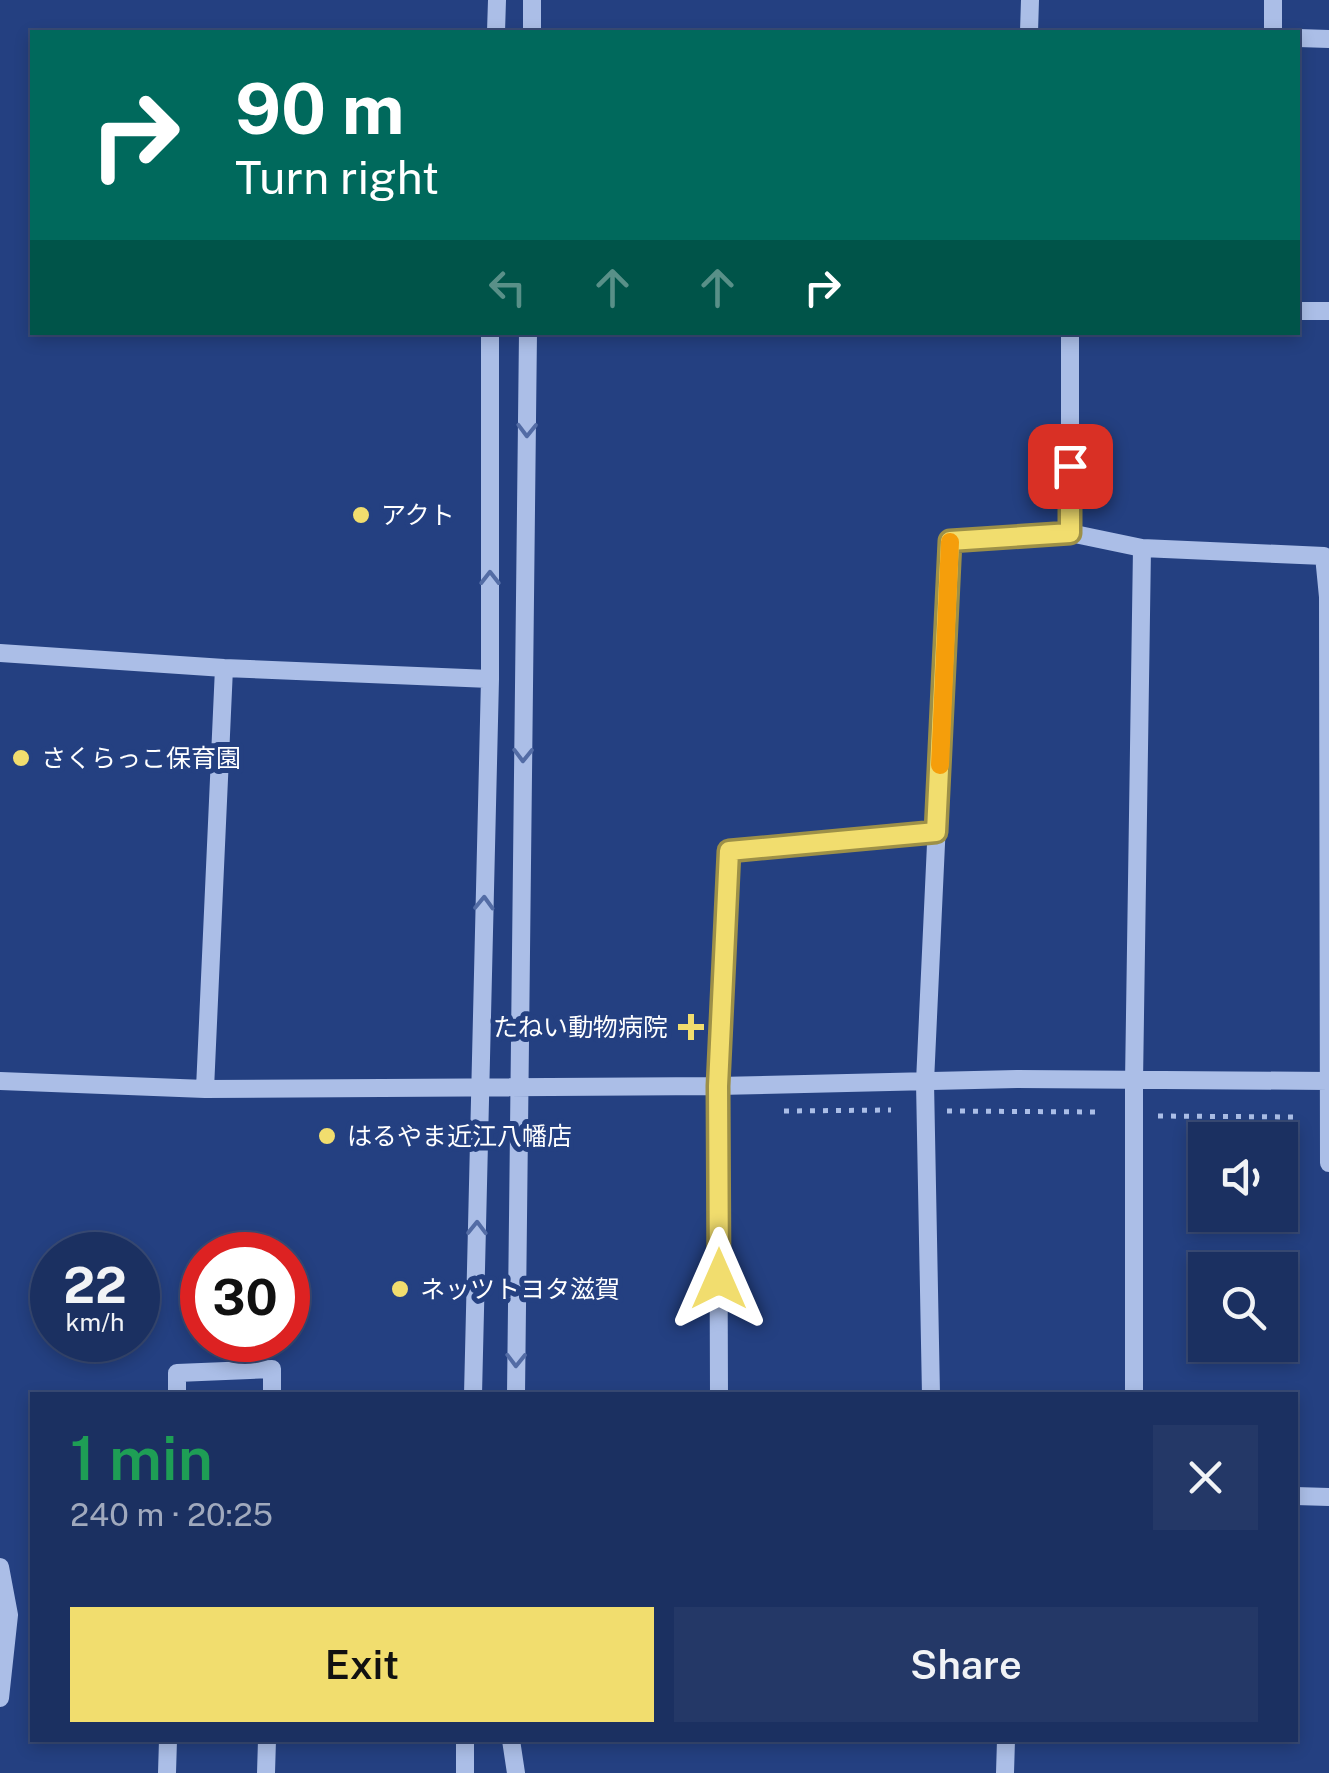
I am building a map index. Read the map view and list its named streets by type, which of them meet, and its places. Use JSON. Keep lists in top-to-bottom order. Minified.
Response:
{"places":{"other":["アクト","さくらっこ保育園","はるやま近江八幡店","ネッツトヨタ滋賀"],"health":["たねい動物病院"]},"page":{"turn":["90 m","Turn right"],"speed":"22 km/h","limit":"30","heading":["1 min","240 m · 20:25"],"buttons":["Exit","Share"]}}
